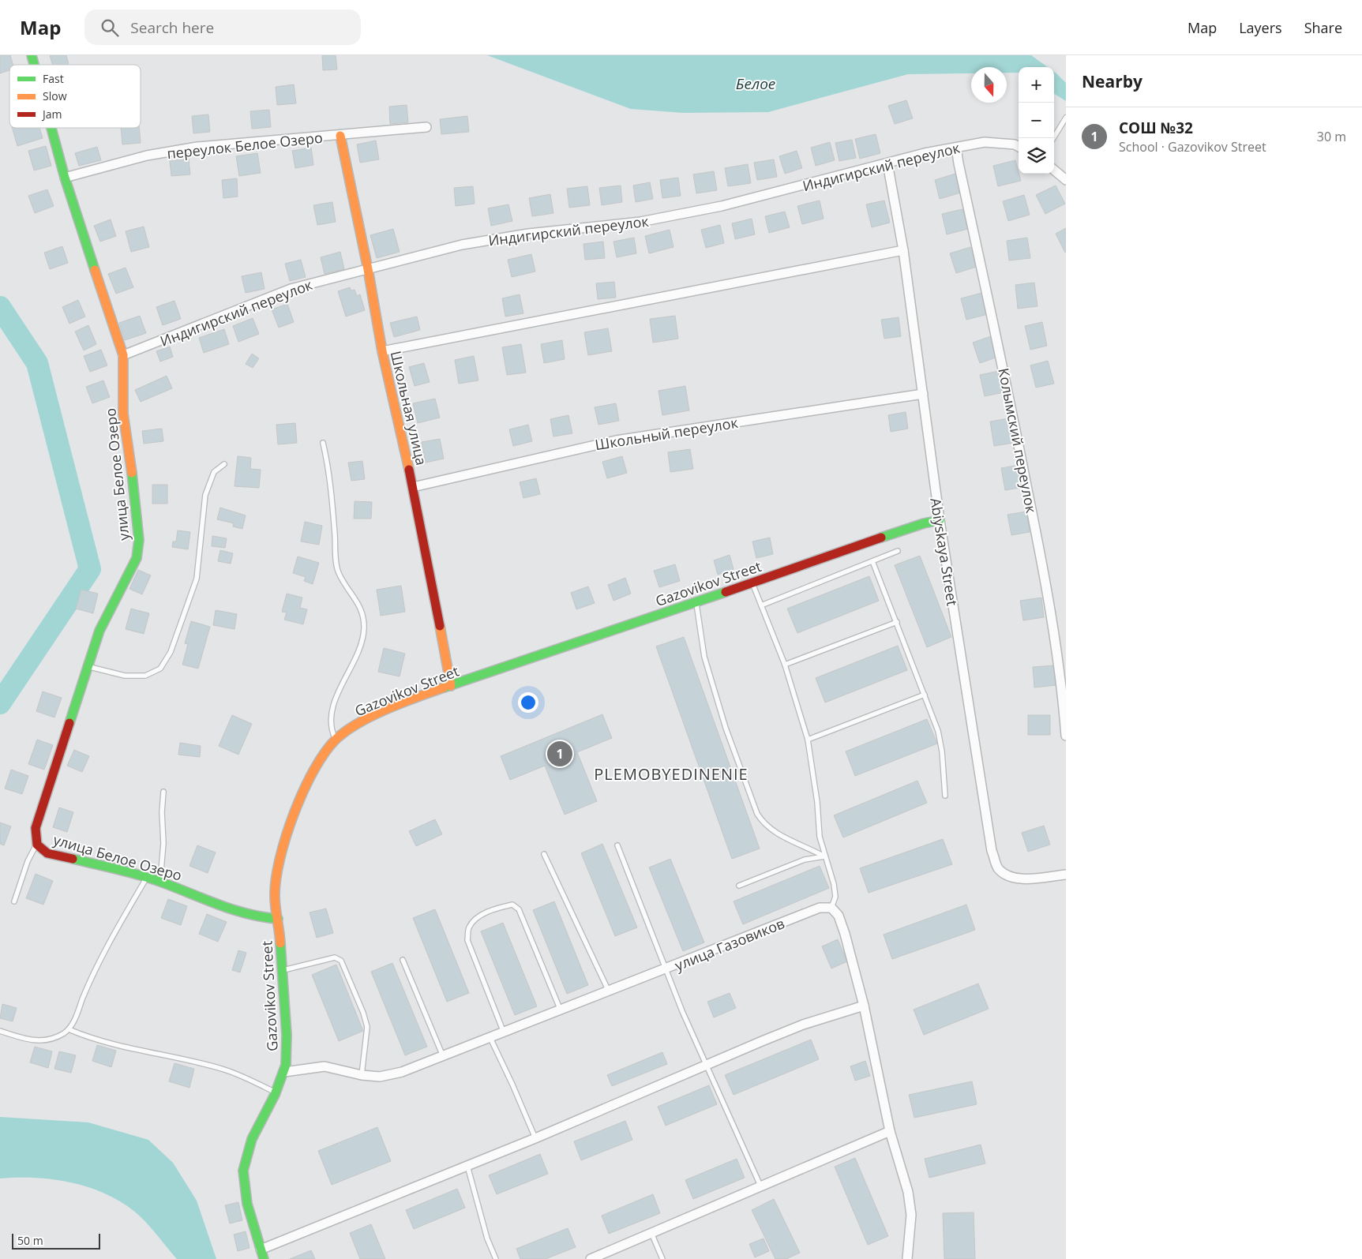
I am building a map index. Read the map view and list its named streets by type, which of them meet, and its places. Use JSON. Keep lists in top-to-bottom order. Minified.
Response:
{"streets":{"street":["переулок Белое Озеро","Индигирский переулок","Школьная улица","Школьный переулок","Колымский переулок","улица Белое Озеро","Abiyskaya Street","Gazovikov Street","улица Газовиков"]},"crossings":[["переулок Белое Озеро","Школьная улица"],["переулок Белое Озеро","улица Белое Озеро"],["Индигирский переулок","Школьная улица"],["Индигирский переулок","Колымский переулок"],["Индигирский переулок","улица Белое Озеро"],["Индигирский переулок","Abiyskaya Street"],["Школьная улица","Школьный переулок"],["Школьная улица","Gazovikov Street"],["Школьный переулок","Abiyskaya Street"],["улица Белое Озеро","Gazovikov Street"],["Abiyskaya Street","Gazovikov Street"],["Gazovikov Street","улица Газовиков"]],"districts":["PLEMOBYEDINENIE"],"water":["Белое"],"legend":["Fast","Slow","Jam"],"scale_bar":"50 m","north":"bottom","page":{"header":"Map","search":"Search here","nav":["Map","Layers","Share"],"heading":"Nearby","map_buttons":["+","−"],"list":[{"mark":"1","name":"СОШ №32","note":"School · Gazovikov Street","value":"30 m"}],"pins":"1","scale":"50 m"}}
